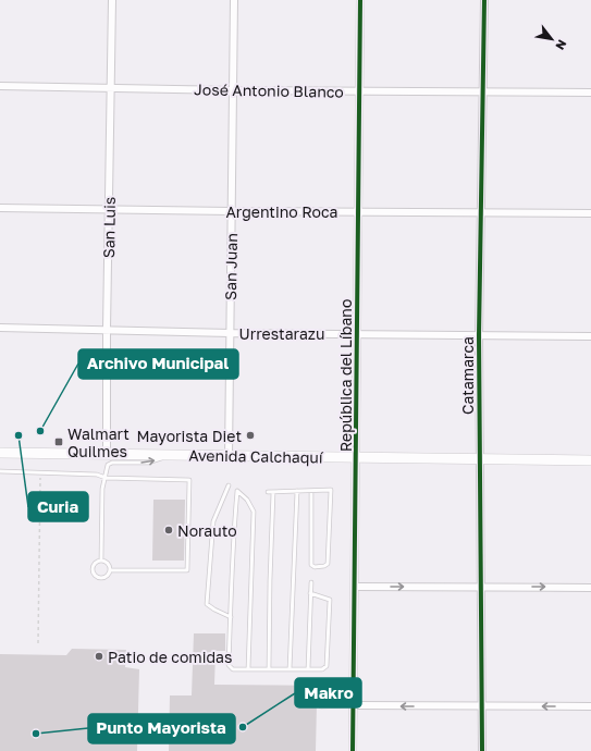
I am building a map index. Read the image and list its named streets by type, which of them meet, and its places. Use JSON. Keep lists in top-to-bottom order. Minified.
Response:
{"streets":{"main road":["Avenida Calchaquí"],"street":["José Antonio Blanco","Argentino Roca","San Luis","San Juan","Urrestarazu","República del Líbano","Catamarca"]},"crossings":[["José Antonio Blanco","San Luis"],["José Antonio Blanco","San Juan"],["José Antonio Blanco","República del Líbano"],["José Antonio Blanco","Catamarca"],["Argentino Roca","San Luis"],["Argentino Roca","San Juan"],["Argentino Roca","República del Líbano"],["Argentino Roca","Catamarca"],["San Luis","Urrestarazu"],["San Luis","Avenida Calchaquí"],["San Juan","Urrestarazu"],["San Juan","Avenida Calchaquí"],["Urrestarazu","República del Líbano"],["Urrestarazu","Catamarca"],["República del Líbano","Avenida Calchaquí"],["Catamarca","Avenida Calchaquí"]],"places":{"other":["Archivo Municipal","Curia","Mayorista Diet","Norauto","Patio de comidas","Makro","Punto Mayorista"],"transit":["Walmart Quilmes"]},"north":"bottom right"}
